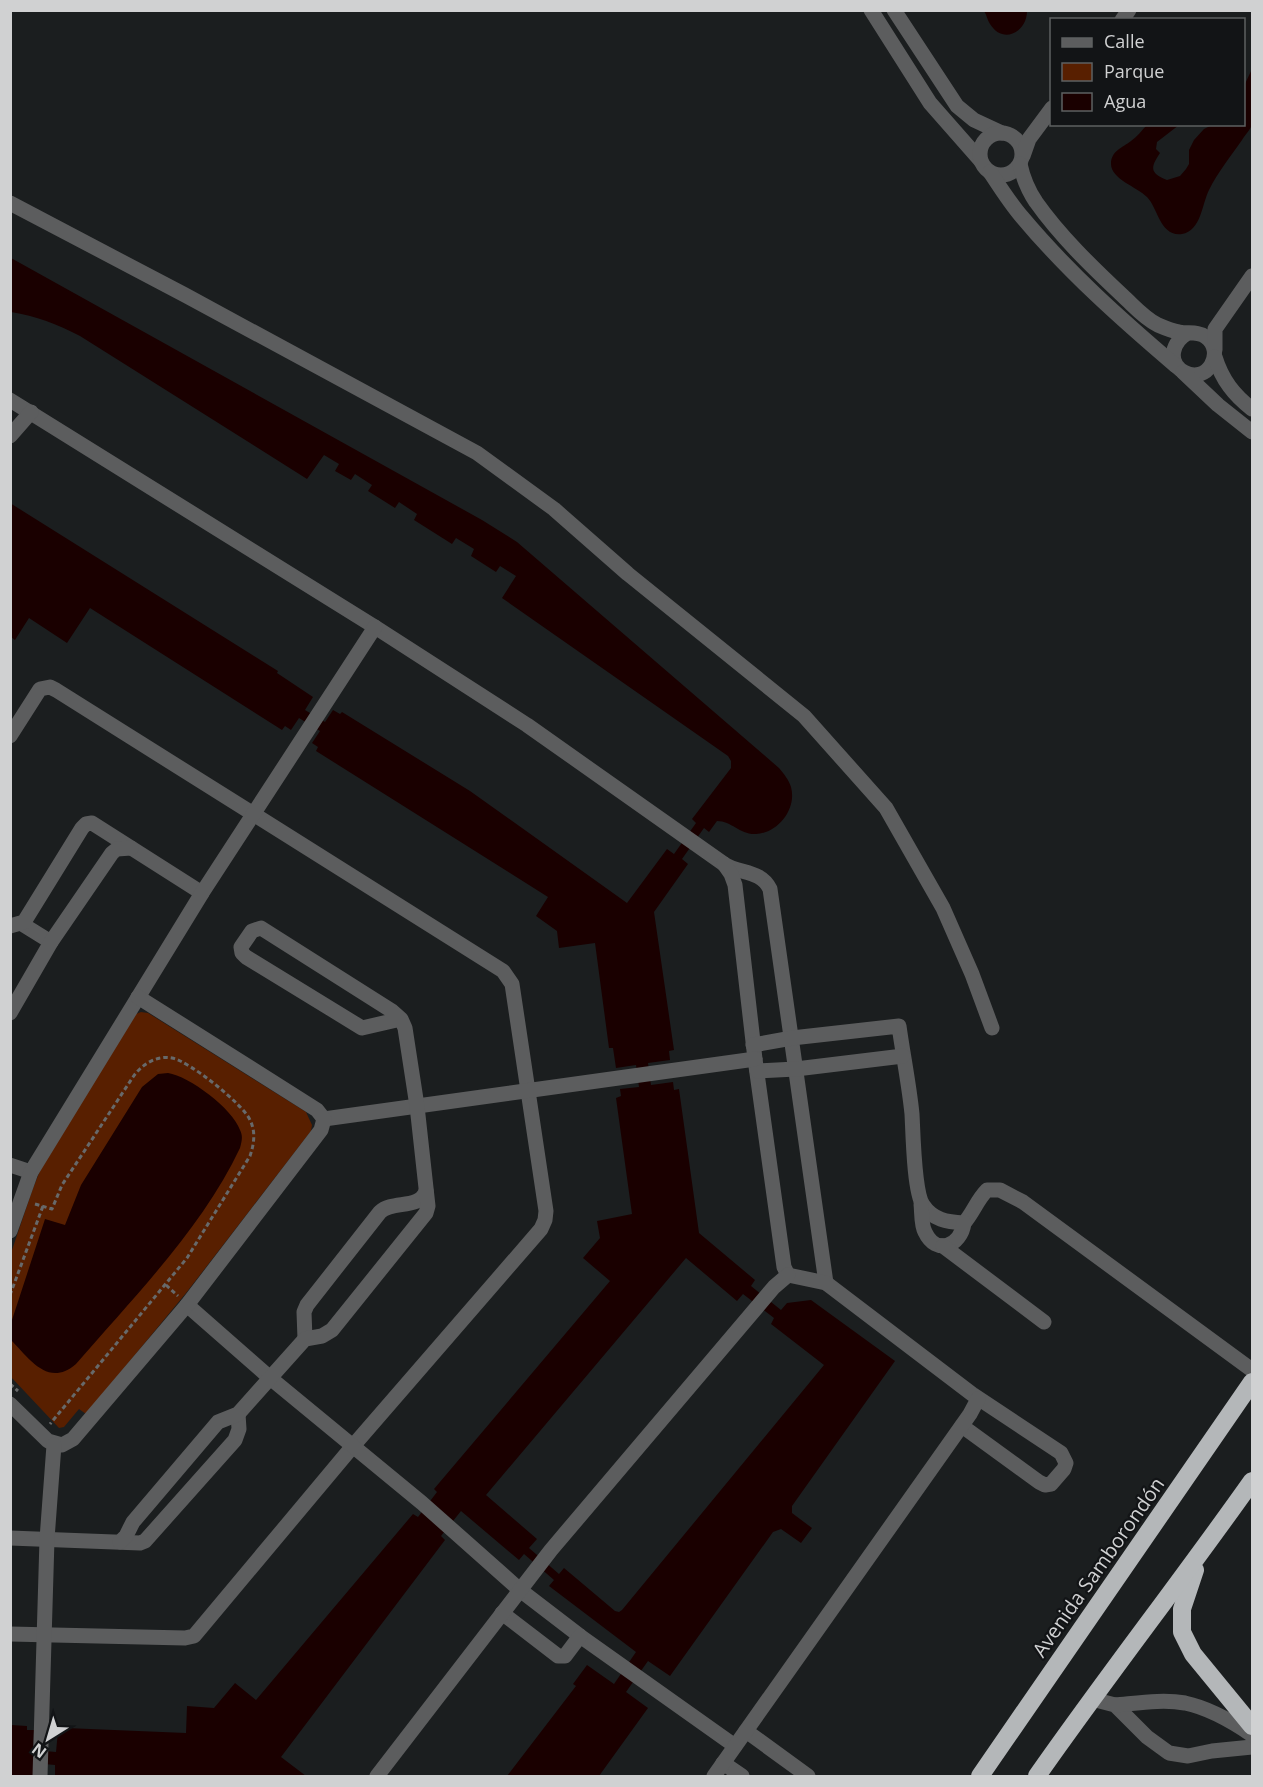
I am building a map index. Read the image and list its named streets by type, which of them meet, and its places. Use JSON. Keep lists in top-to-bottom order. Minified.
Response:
{"streets":{"highway":["Avenida Samborondón"]},"legend":["Calle","Parque","Agua"],"north":"bottom left"}
